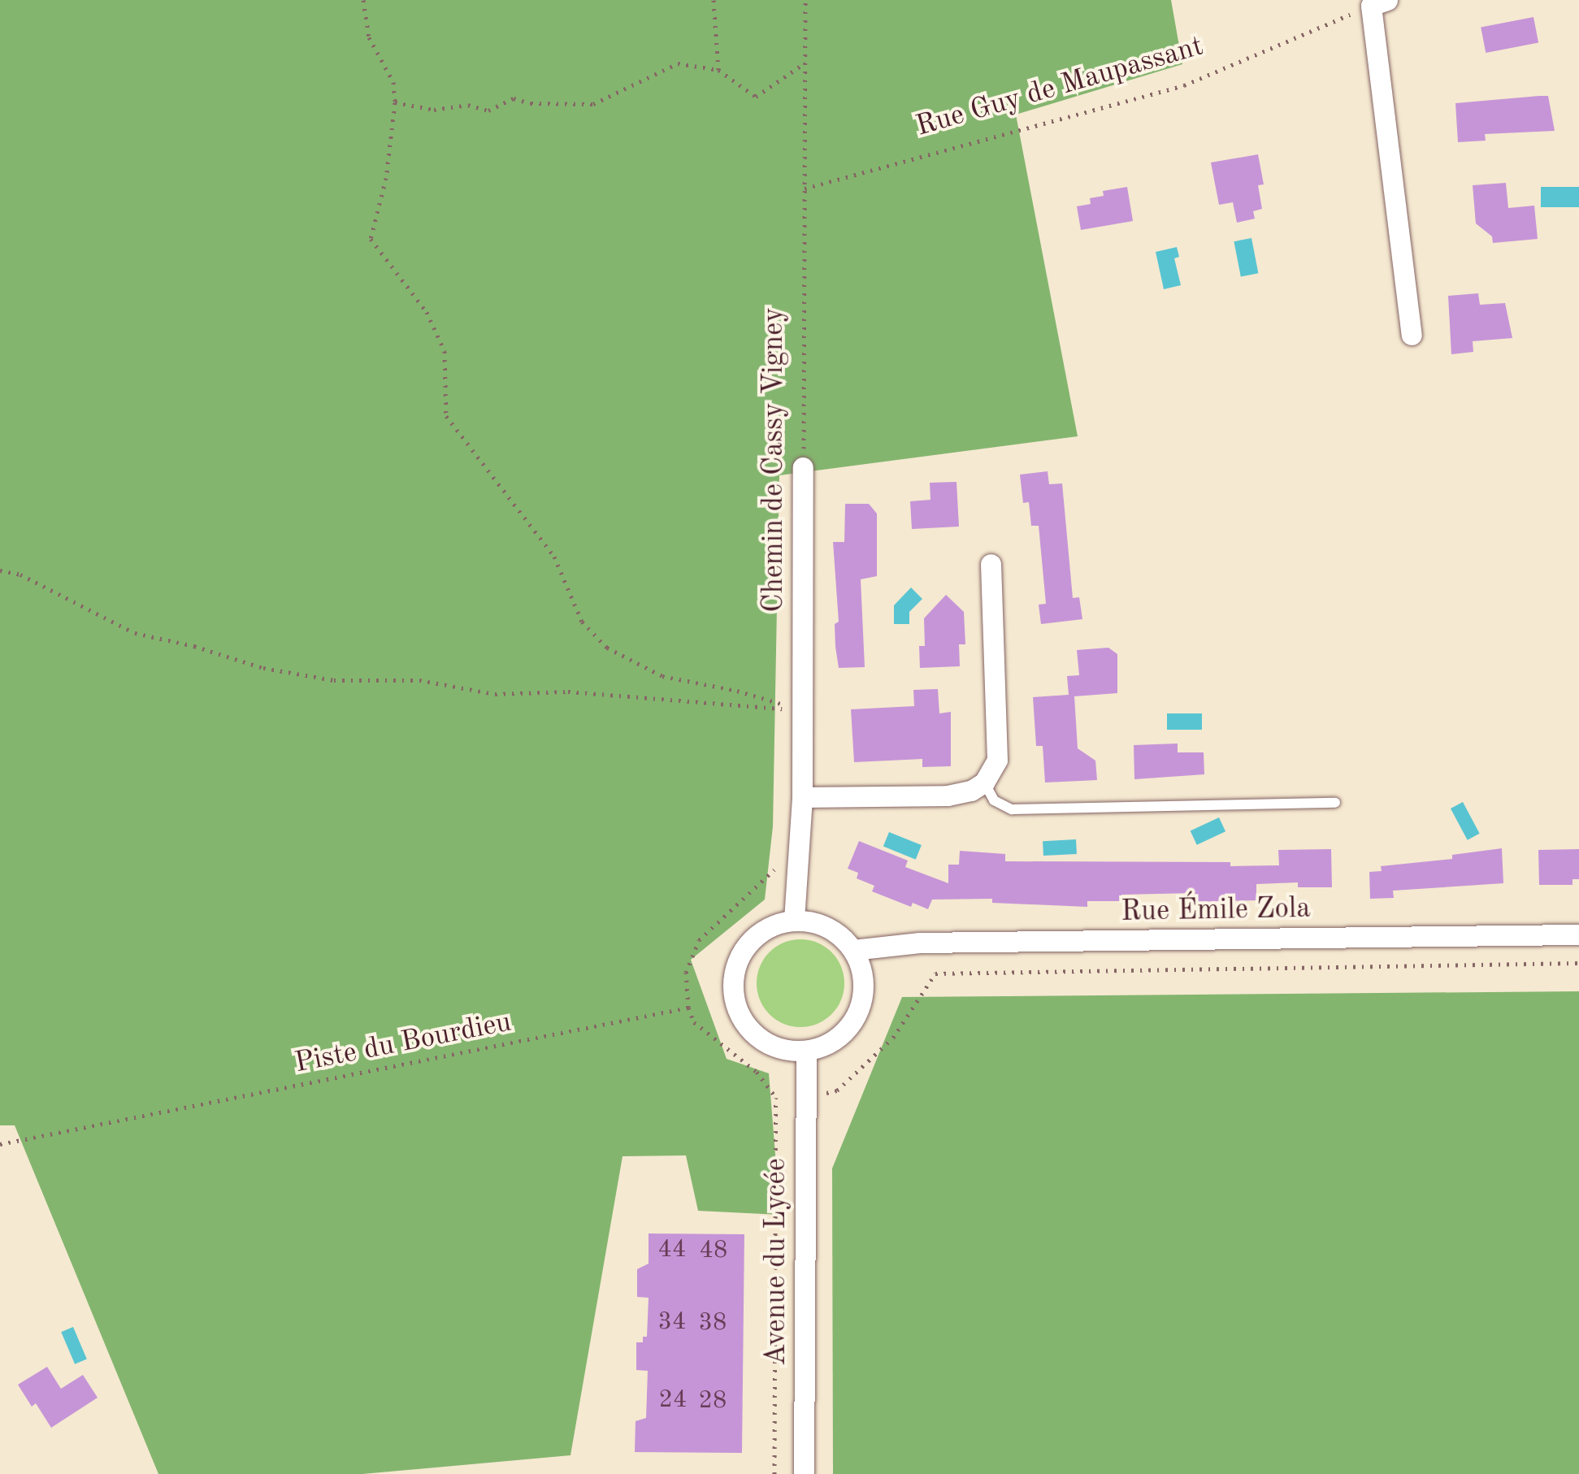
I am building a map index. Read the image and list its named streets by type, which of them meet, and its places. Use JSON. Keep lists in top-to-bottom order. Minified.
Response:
{"streets":{"street":["Chemin de Cassy Vigney","Rue Émile Zola","Avenue du Lycée"],"path":["Rue Guy de Maupassant","Piste du Bourdieu"]},"crossings":[["Rue Guy de Maupassant","Chemin de Cassy Vigney"],["Chemin de Cassy Vigney","Rue Émile Zola"],["Chemin de Cassy Vigney","Avenue du Lycée"],["Rue Émile Zola","Avenue du Lycée"]],"house_numbers":["44","48","34","38","24","28"]}
